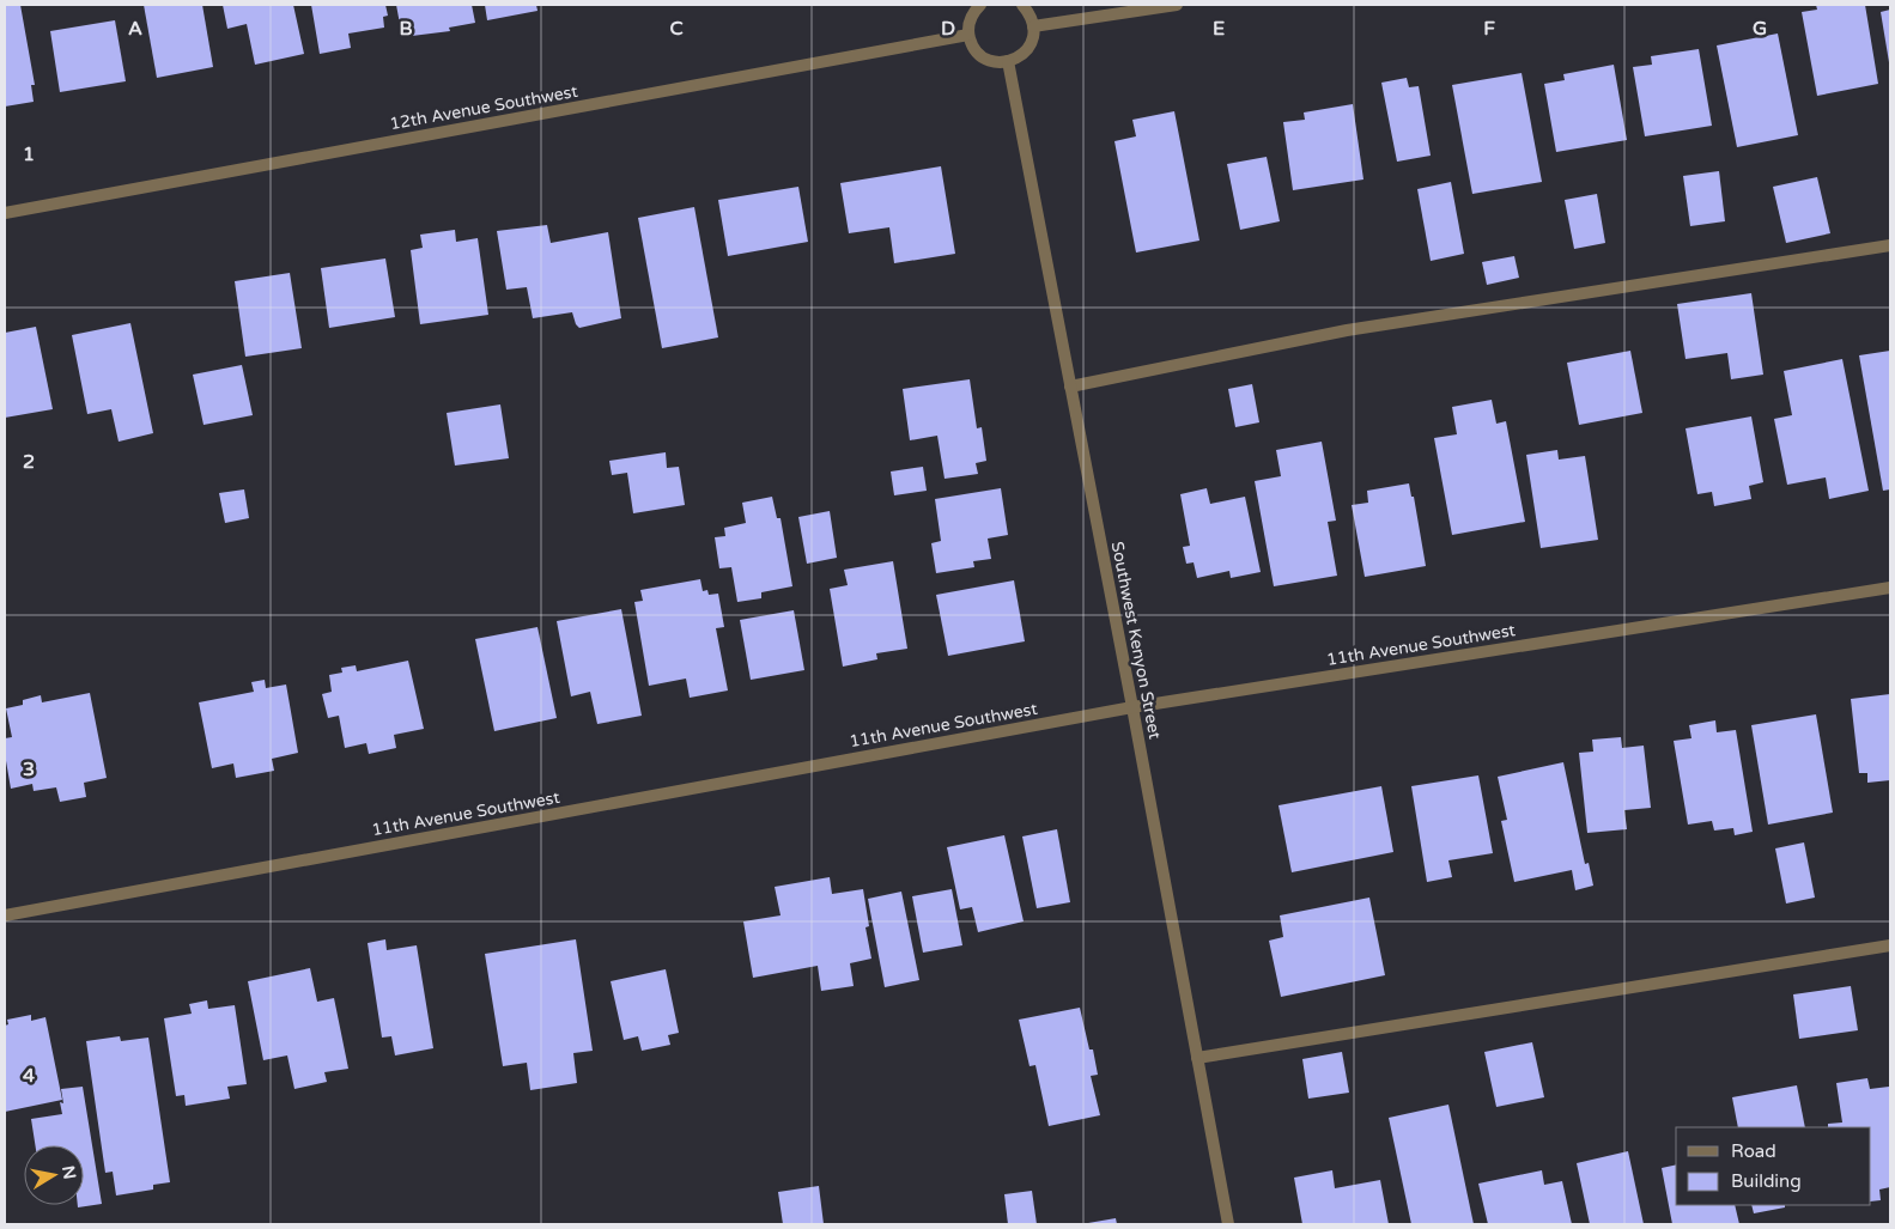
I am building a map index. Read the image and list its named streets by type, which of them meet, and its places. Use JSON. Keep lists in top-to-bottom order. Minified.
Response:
{"streets":{"street":["12th Avenue Southwest","Southwest Kenyon Street","11th Avenue Southwest"]},"crossings":[["Southwest Kenyon Street","11th Avenue Southwest"]],"legend":["Road","Building"],"north":"right","grid":{"columns":["A","B","C","D","E","F","G"],"rows":["1","2","3","4"]}}
